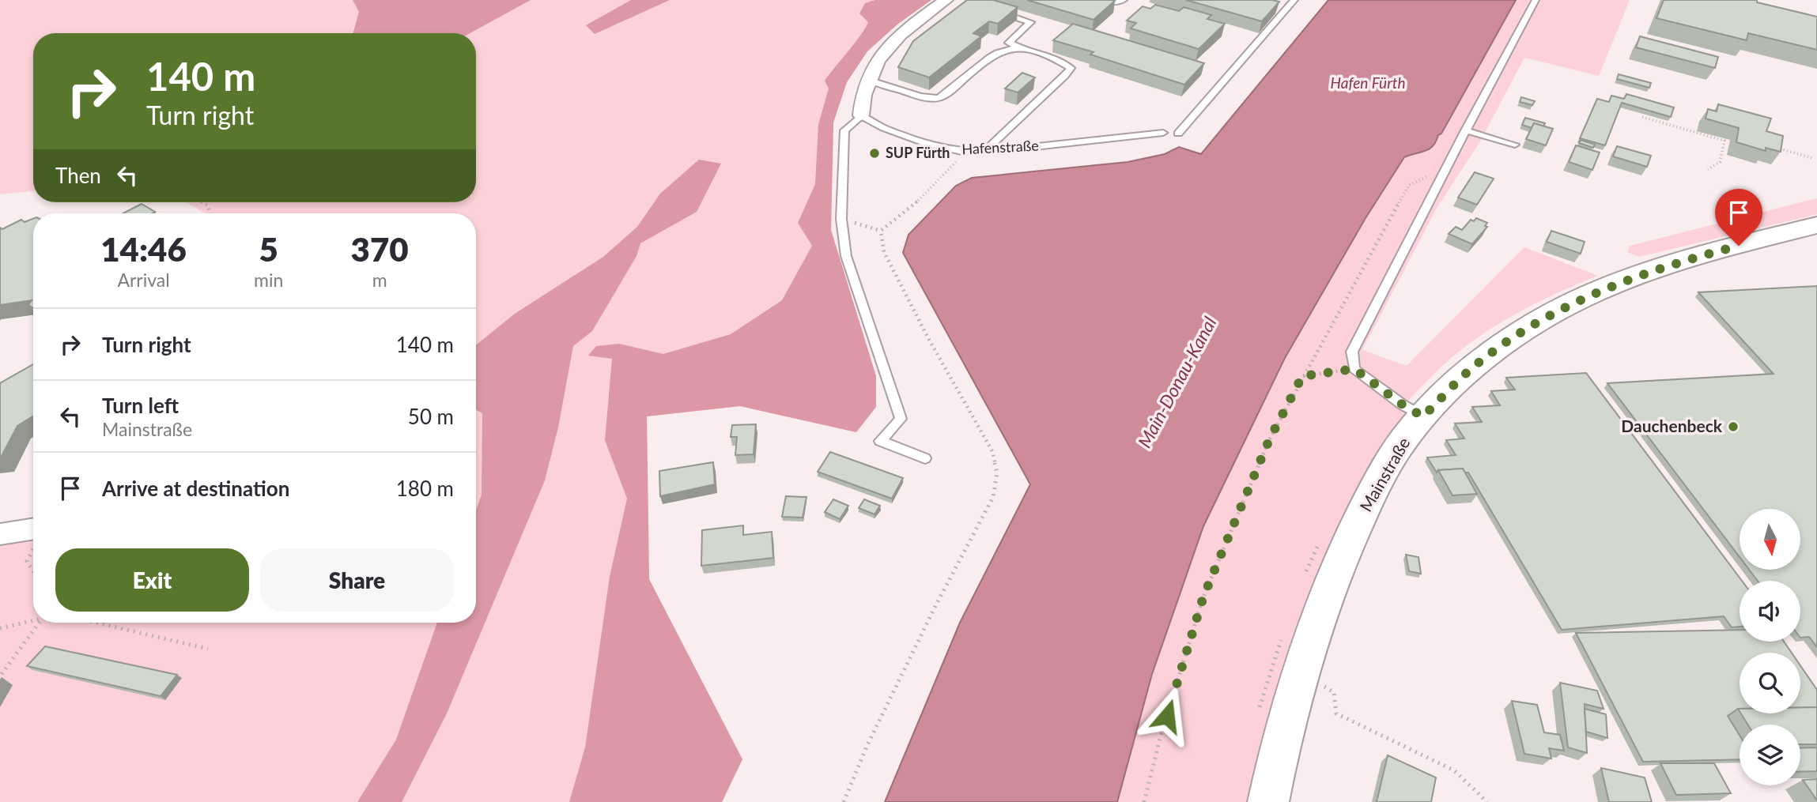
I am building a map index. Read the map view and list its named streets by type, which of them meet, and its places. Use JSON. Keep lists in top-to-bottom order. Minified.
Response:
{"streets":{"main road":["Mainstraße"],"lane":["Hafenstraße"]},"water":["Hafen Fürth","Main-Donau-Kanal"],"places":["SUP Fürth","Dauchenbeck"],"north":"bottom","page":{"turn":["140 m","Turn right"],"then":"Then","eta":["14:46","Arrival","5","min","370","m"],"list":[{"name":"Turn right","value":"140 m"},{"name":"Turn left","note":"Mainstraße","value":"50 m"},{"name":"Arrive at destination","value":"180 m"}],"buttons":["Exit","Share"]}}
